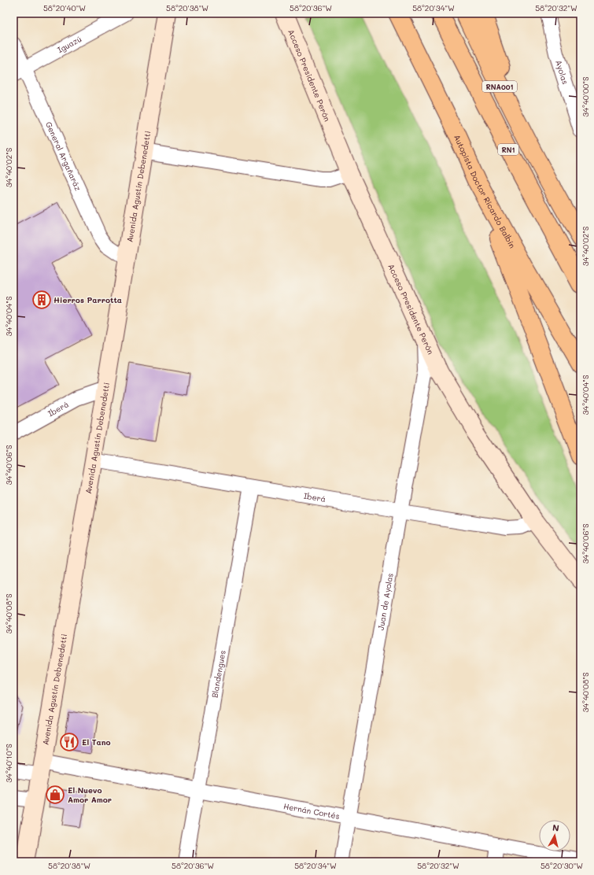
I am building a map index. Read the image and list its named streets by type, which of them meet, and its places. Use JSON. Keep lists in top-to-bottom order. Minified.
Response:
{"streets":{"highway":["RNA001","RN1","Autopista Doctor Ricardo Balbín"],"main road":["Acceso Presidente Perón","Avenida Agustín Debenedetti"],"street":["Iguazú","Ayolas","General Argañaráz","Iberá","Juan de Ayolas","Blandengues","Hernán Cortés"]},"crossings":[["Iguazú","General Argañaráz"],["Acceso Presidente Perón","Iberá"],["Acceso Presidente Perón","Juan de Ayolas"],["General Argañaráz","Avenida Agustín Debenedetti"],["Avenida Agustín Debenedetti","Iberá"],["Avenida Agustín Debenedetti","Hernán Cortés"],["Iberá","Juan de Ayolas"],["Iberá","Blandengues"],["Juan de Ayolas","Hernán Cortés"],["Blandengues","Hernán Cortés"]],"places":{"building":["Hierros Parrotta"],"restaurant":["El Tano"],"shop":["El Nuevo Amor Amor"]},"north":"top","coordinates":["58°20'40\"W","58°20'38\"W","58°20'36\"W","58°20'34\"W","58°20'32\"W","34°40'00\"S","34°40'02\"S","34°40'04\"S","34°40'06\"S","34°40'08\"S","34°40'10\"S","58°20'30\"W"]}
